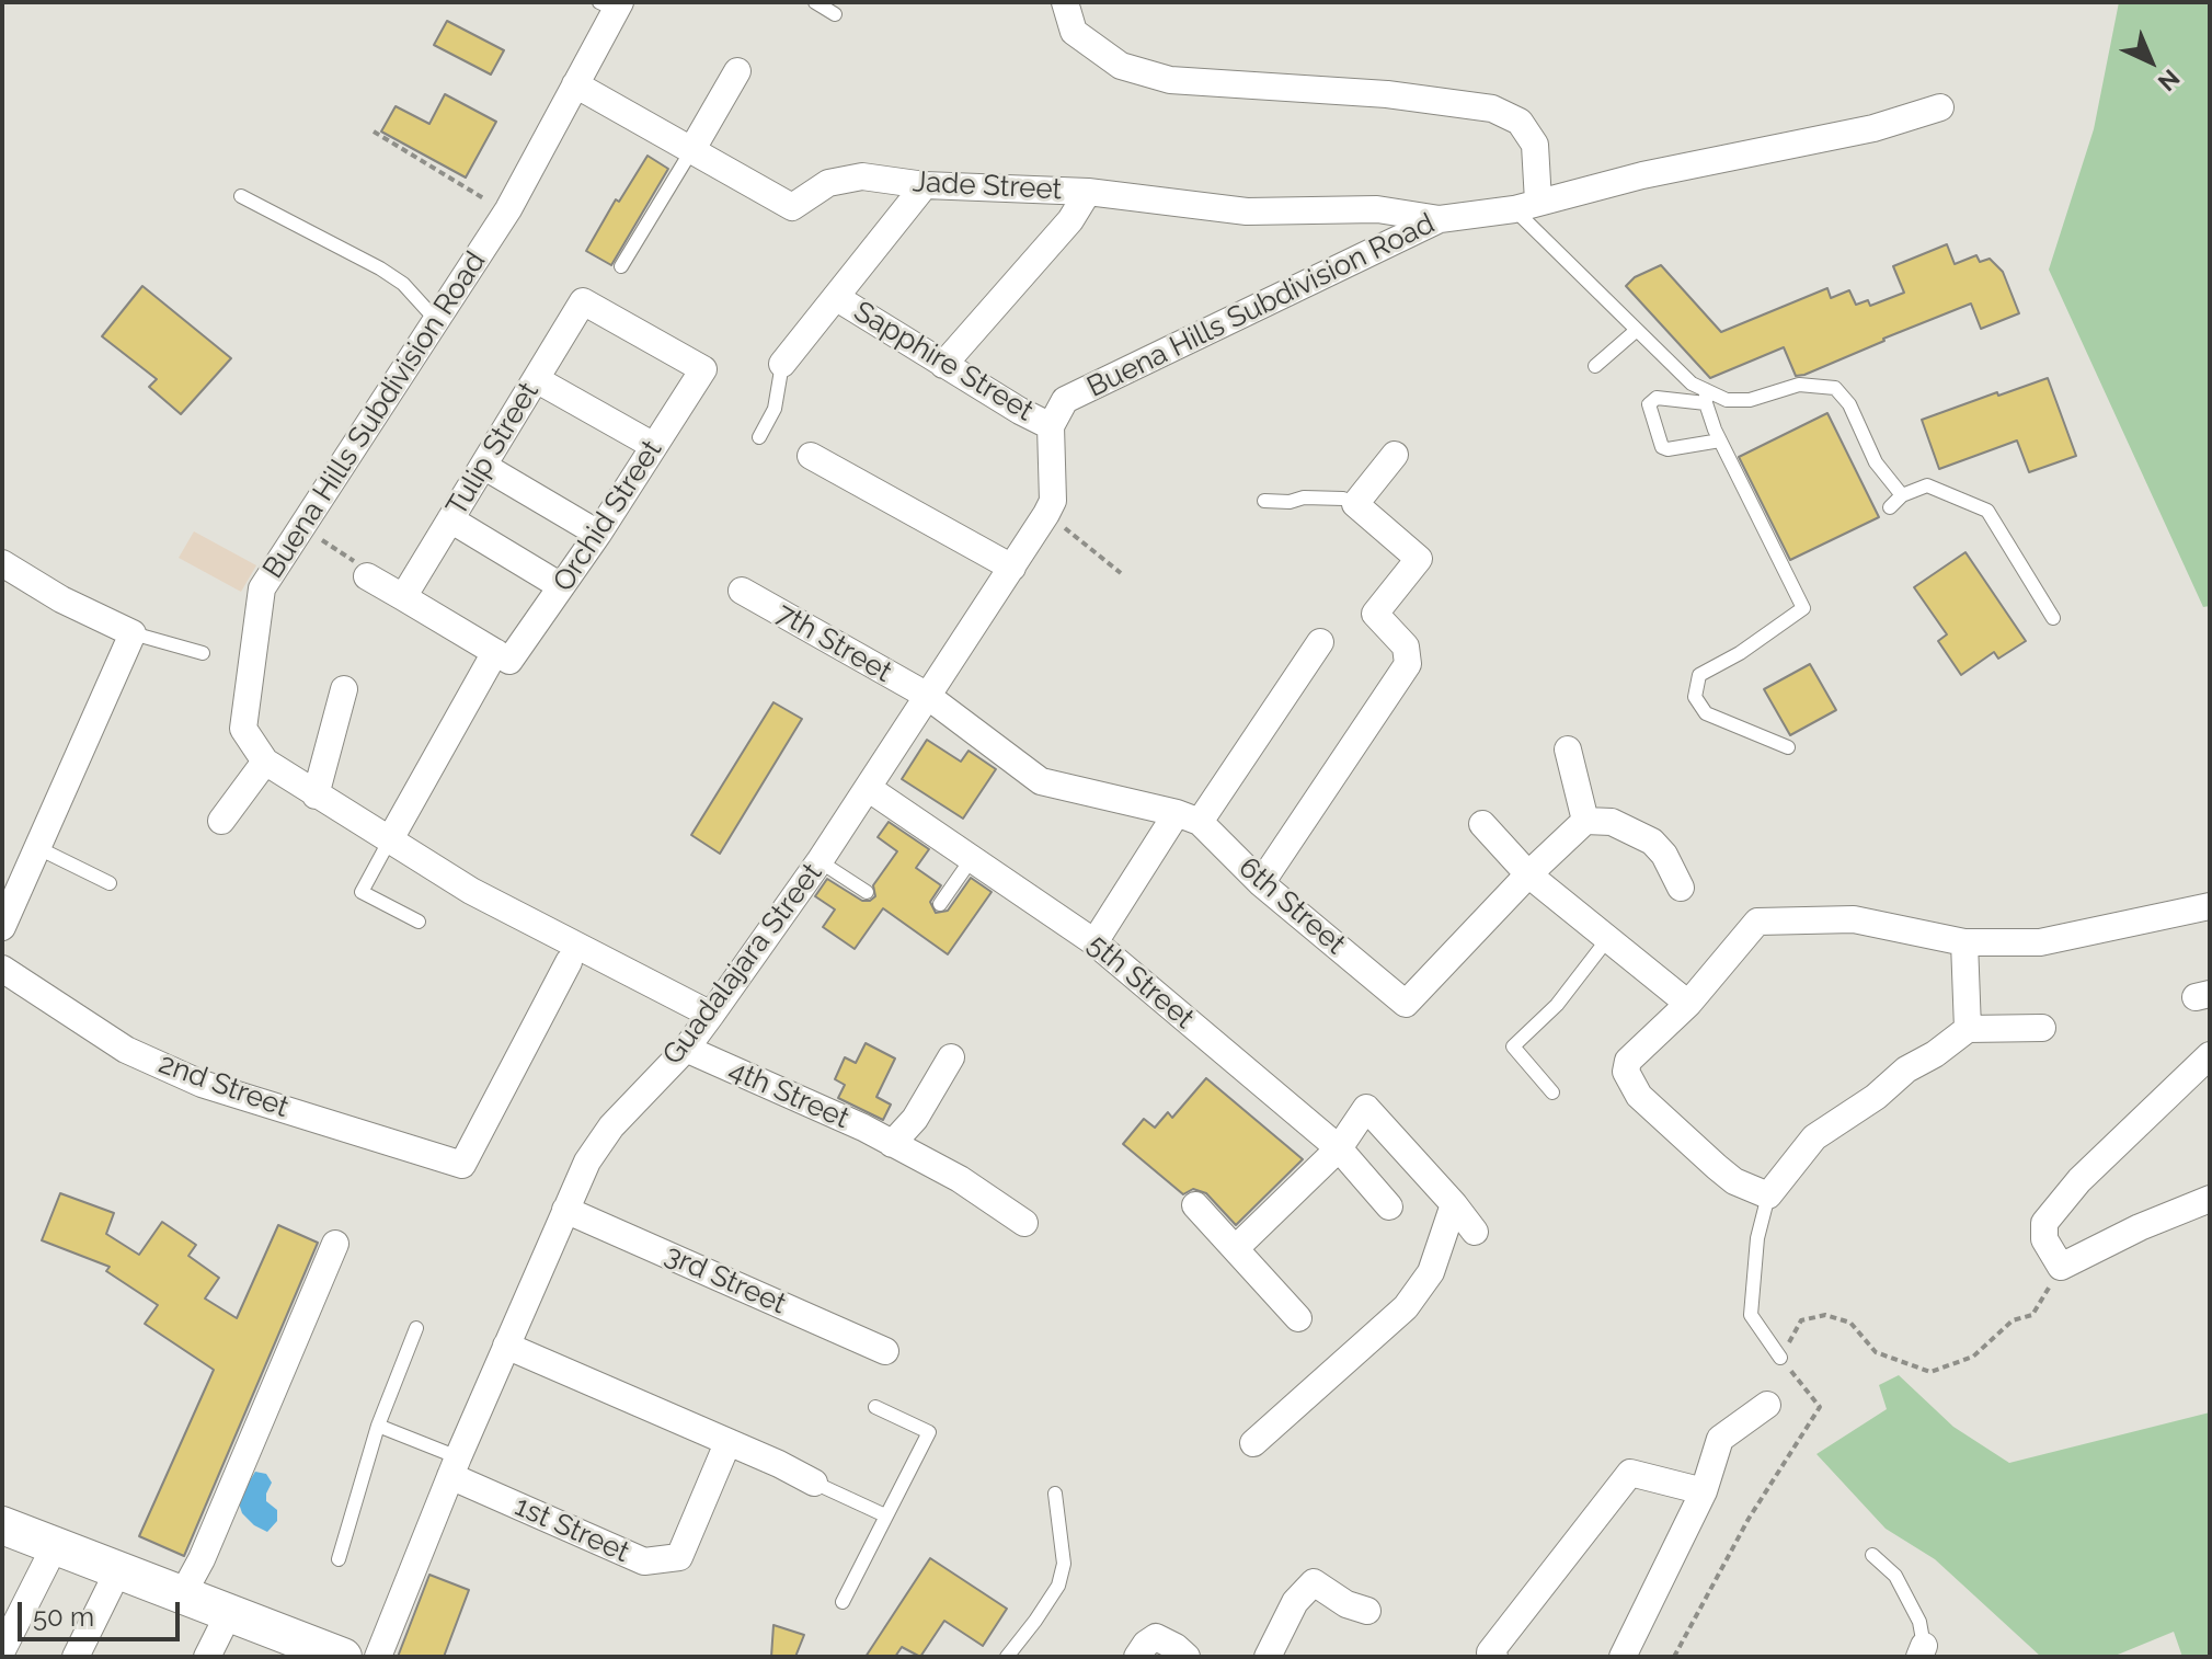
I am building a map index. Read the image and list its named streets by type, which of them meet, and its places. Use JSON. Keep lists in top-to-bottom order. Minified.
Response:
{"streets":{"street":["Jade Street","Buena Hills Subdivision Road","Sapphire Street","Tulip Street","Orchid Street","7th Street","6th Street","Guadalajara Street","5th Street","2nd Street","4th Street","3rd Street","1st Street"]},"crossings":[["Jade Street","Buena Hills Subdivision Road"],["Buena Hills Subdivision Road","Sapphire Street"],["Buena Hills Subdivision Road","Orchid Street"],["Buena Hills Subdivision Road","Guadalajara Street"],["Sapphire Street","Guadalajara Street"],["Tulip Street","Orchid Street"],["7th Street","Guadalajara Street"],["Guadalajara Street","5th Street"],["Guadalajara Street","4th Street"],["Guadalajara Street","3rd Street"],["Guadalajara Street","1st Street"]],"scale_bar":"50 m","north":"bottom right"}
